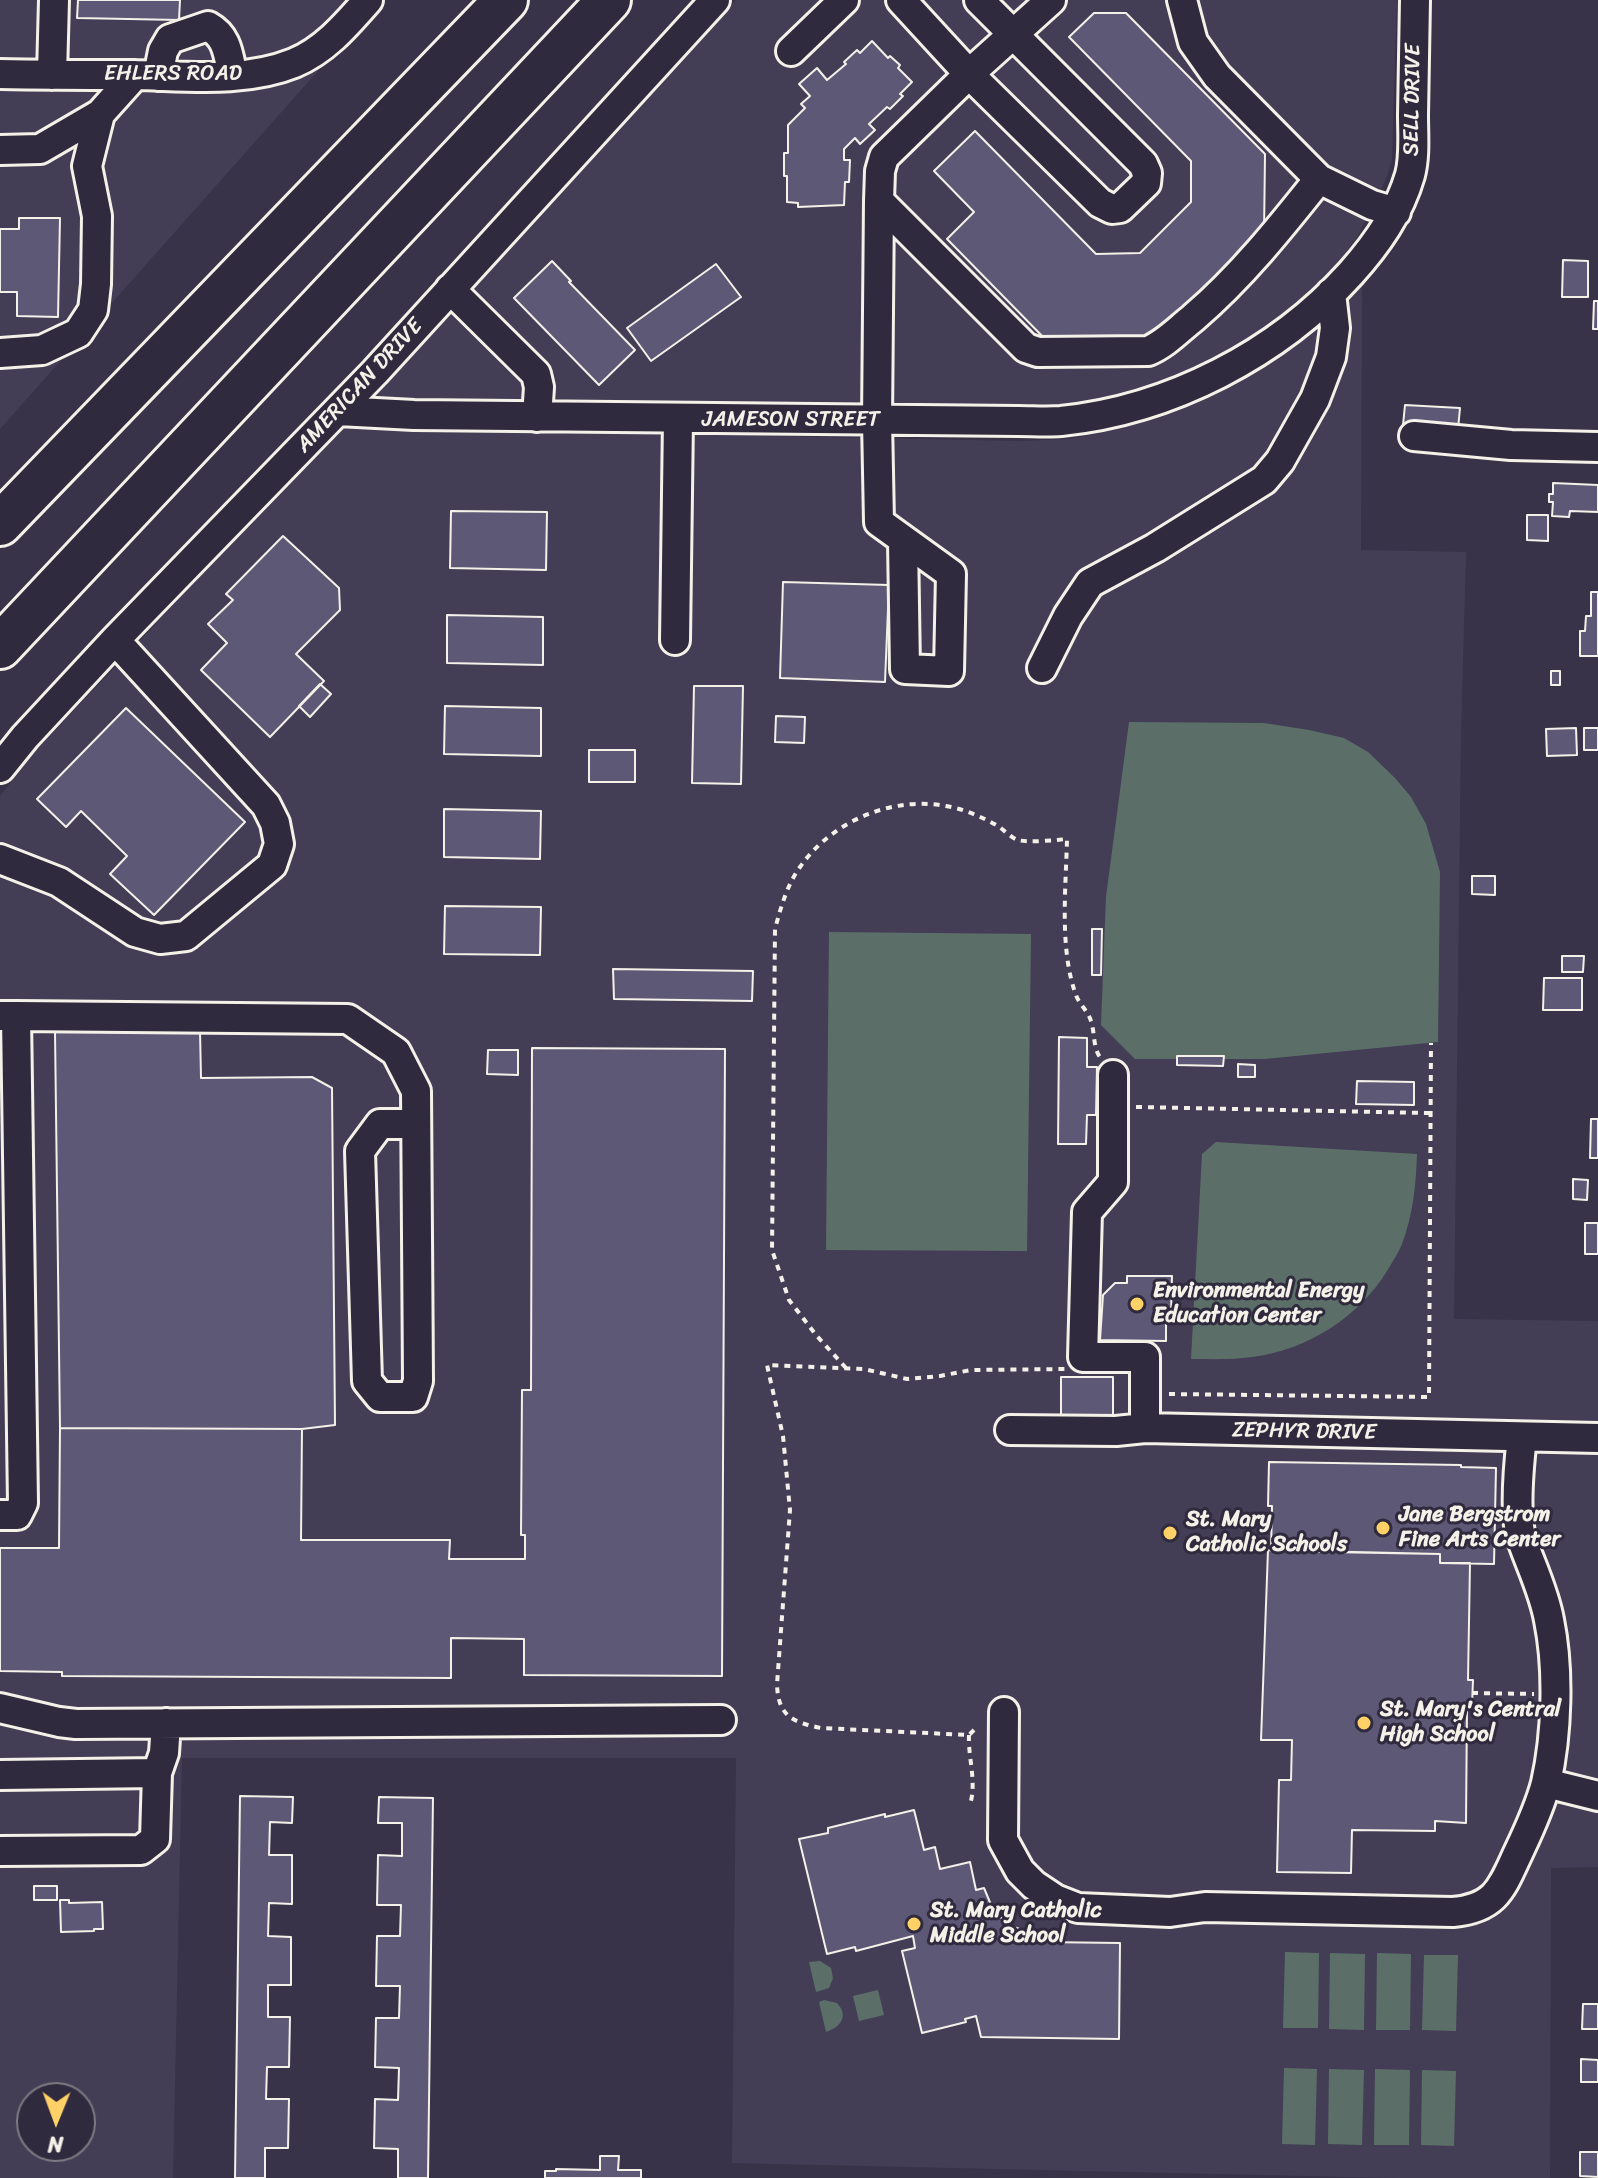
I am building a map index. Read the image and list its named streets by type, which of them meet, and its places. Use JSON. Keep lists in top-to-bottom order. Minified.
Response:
{"streets":{"street":["EHLERS ROAD","SELL DRIVE","AMERICAN DRIVE","JAMESON STREET","ZEPHYR DRIVE"]},"crossings":[["SELL DRIVE","JAMESON STREET"],["AMERICAN DRIVE","JAMESON STREET"]],"places":["Environmental Energy Education Center","Jane Bergstrom Fine Arts Center","St. Mary Catholic Schools","St. Mary's Central High School","St. Mary Catholic Middle School"],"north":"bottom"}
